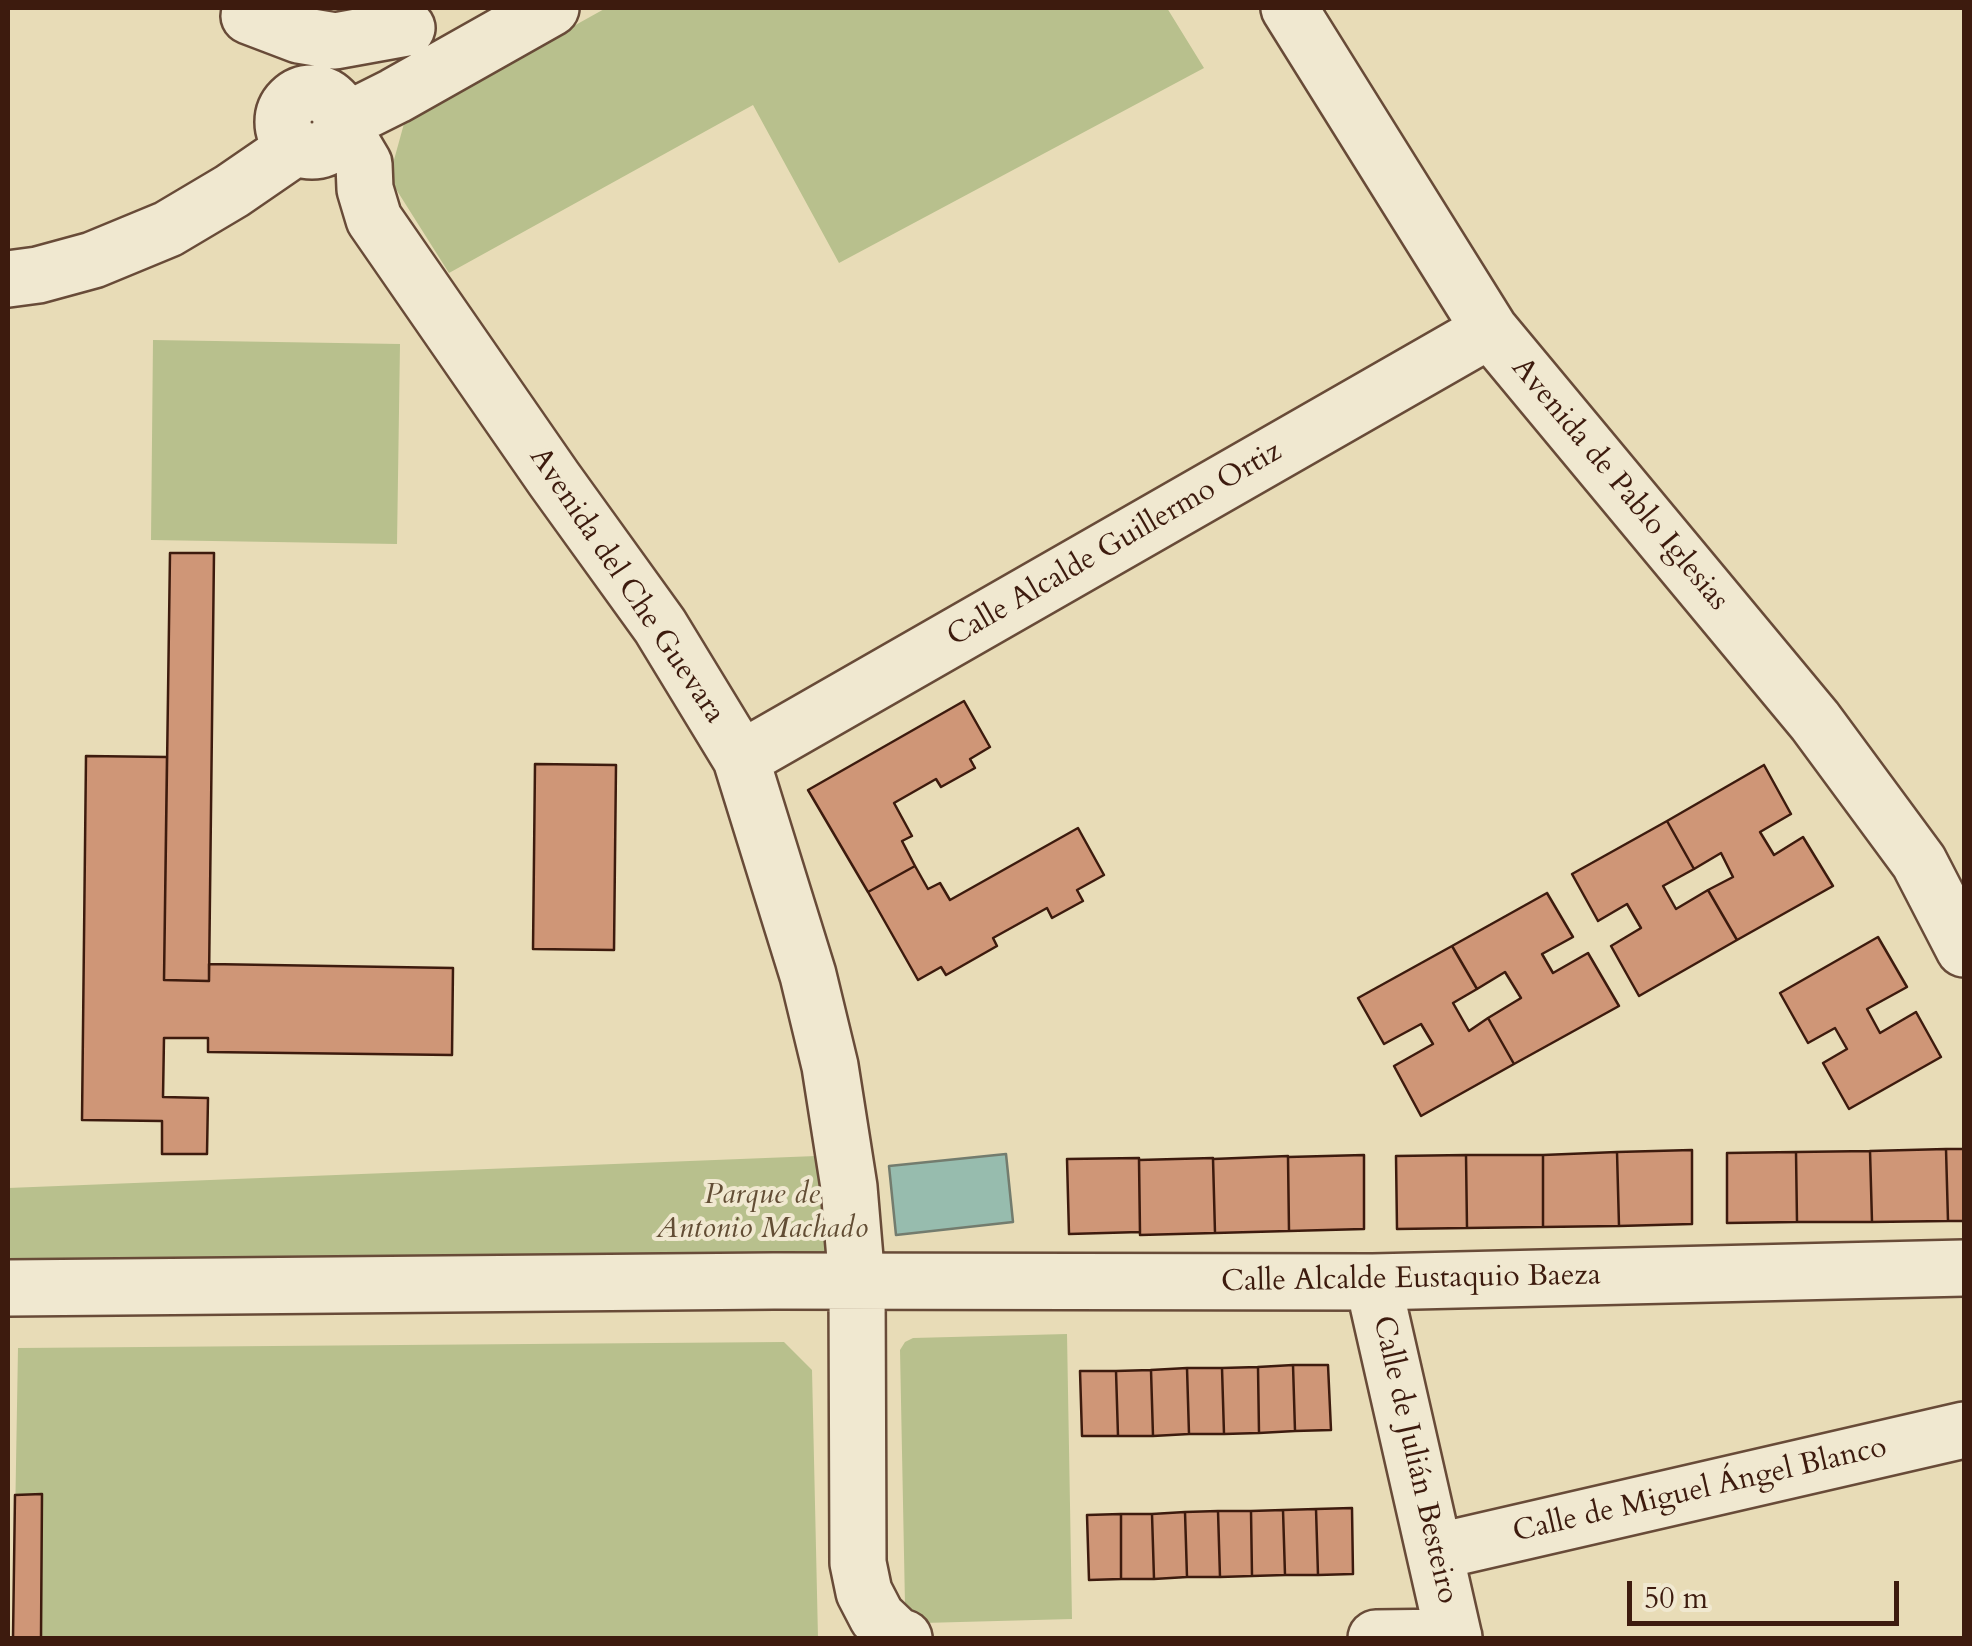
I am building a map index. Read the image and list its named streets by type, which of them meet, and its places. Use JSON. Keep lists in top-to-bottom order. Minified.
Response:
{"streets":{"street":["Avenida de Pablo Iglesias","Calle Alcalde Guillermo Ortiz","Avenida del Che Guevara","Calle Alcalde Eustaquio Baeza","Calle de Julián Besteiro","Calle de Miguel Ángel Blanco"]},"crossings":[["Avenida de Pablo Iglesias","Calle Alcalde Guillermo Ortiz"],["Calle Alcalde Guillermo Ortiz","Avenida del Che Guevara"],["Avenida del Che Guevara","Calle Alcalde Eustaquio Baeza"],["Calle Alcalde Eustaquio Baeza","Calle de Julián Besteiro"],["Calle de Julián Besteiro","Calle de Miguel Ángel Blanco"]],"parks":["Parque de Antonio Machado"],"scale_bar":"50 m"}
